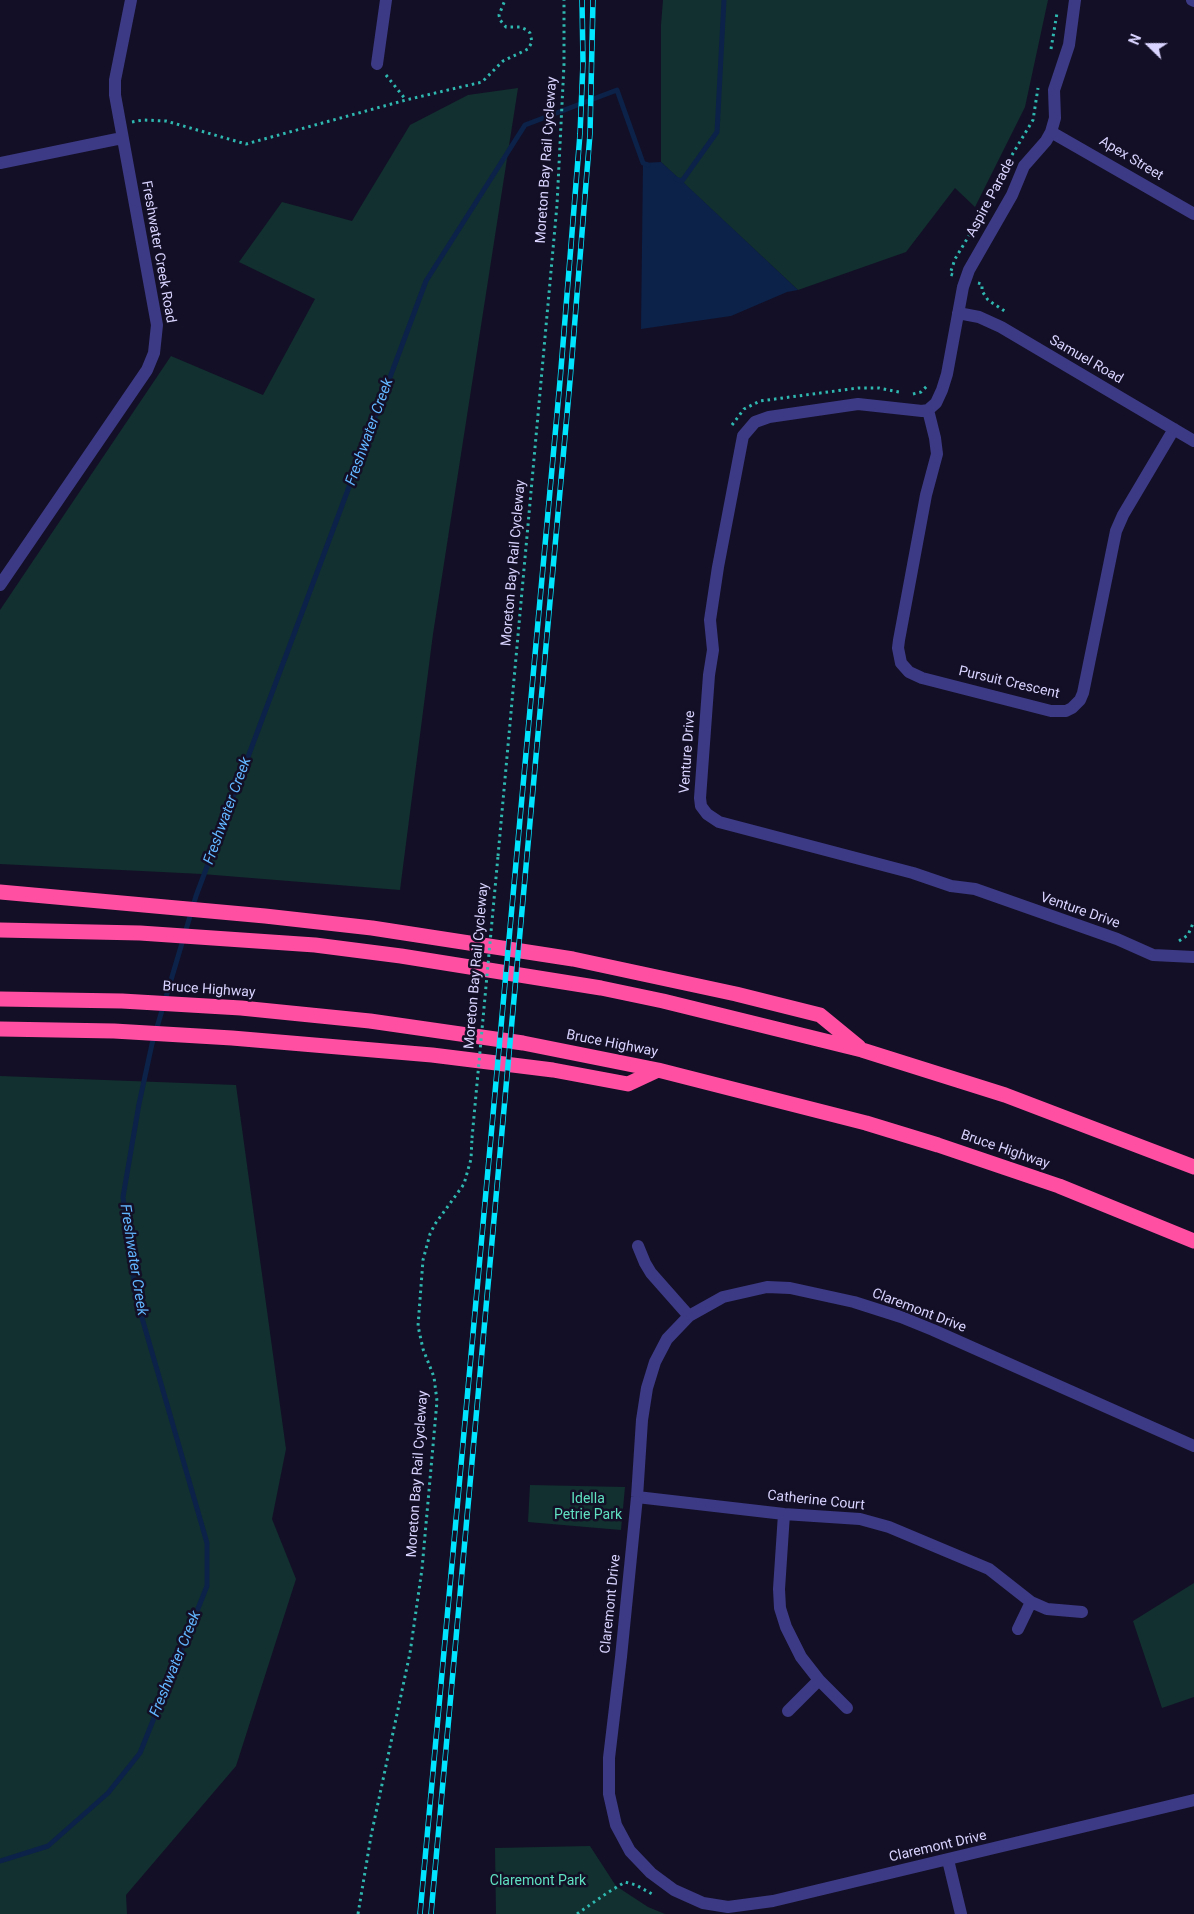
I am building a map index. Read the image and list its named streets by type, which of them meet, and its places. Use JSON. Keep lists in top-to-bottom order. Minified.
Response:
{"streets":{"highway":["Bruce Highway"],"street":["Apex Street","Aspire Parade","Freshwater Creek Road","Samuel Road","Pursuit Crescent","Venture Drive","Claremont Drive","Catherine Court"],"path":["Moreton Bay Rail Cycleway"]},"crossings":[["Apex Street","Aspire Parade"],["Aspire Parade","Samuel Road"],["Aspire Parade","Pursuit Crescent"],["Aspire Parade","Venture Drive"],["Samuel Road","Pursuit Crescent"],["Pursuit Crescent","Venture Drive"],["Claremont Drive","Catherine Court"]],"water":["Freshwater Creek"],"parks":["Idella Petrie Park","Claremont Park"],"north":"left"}
